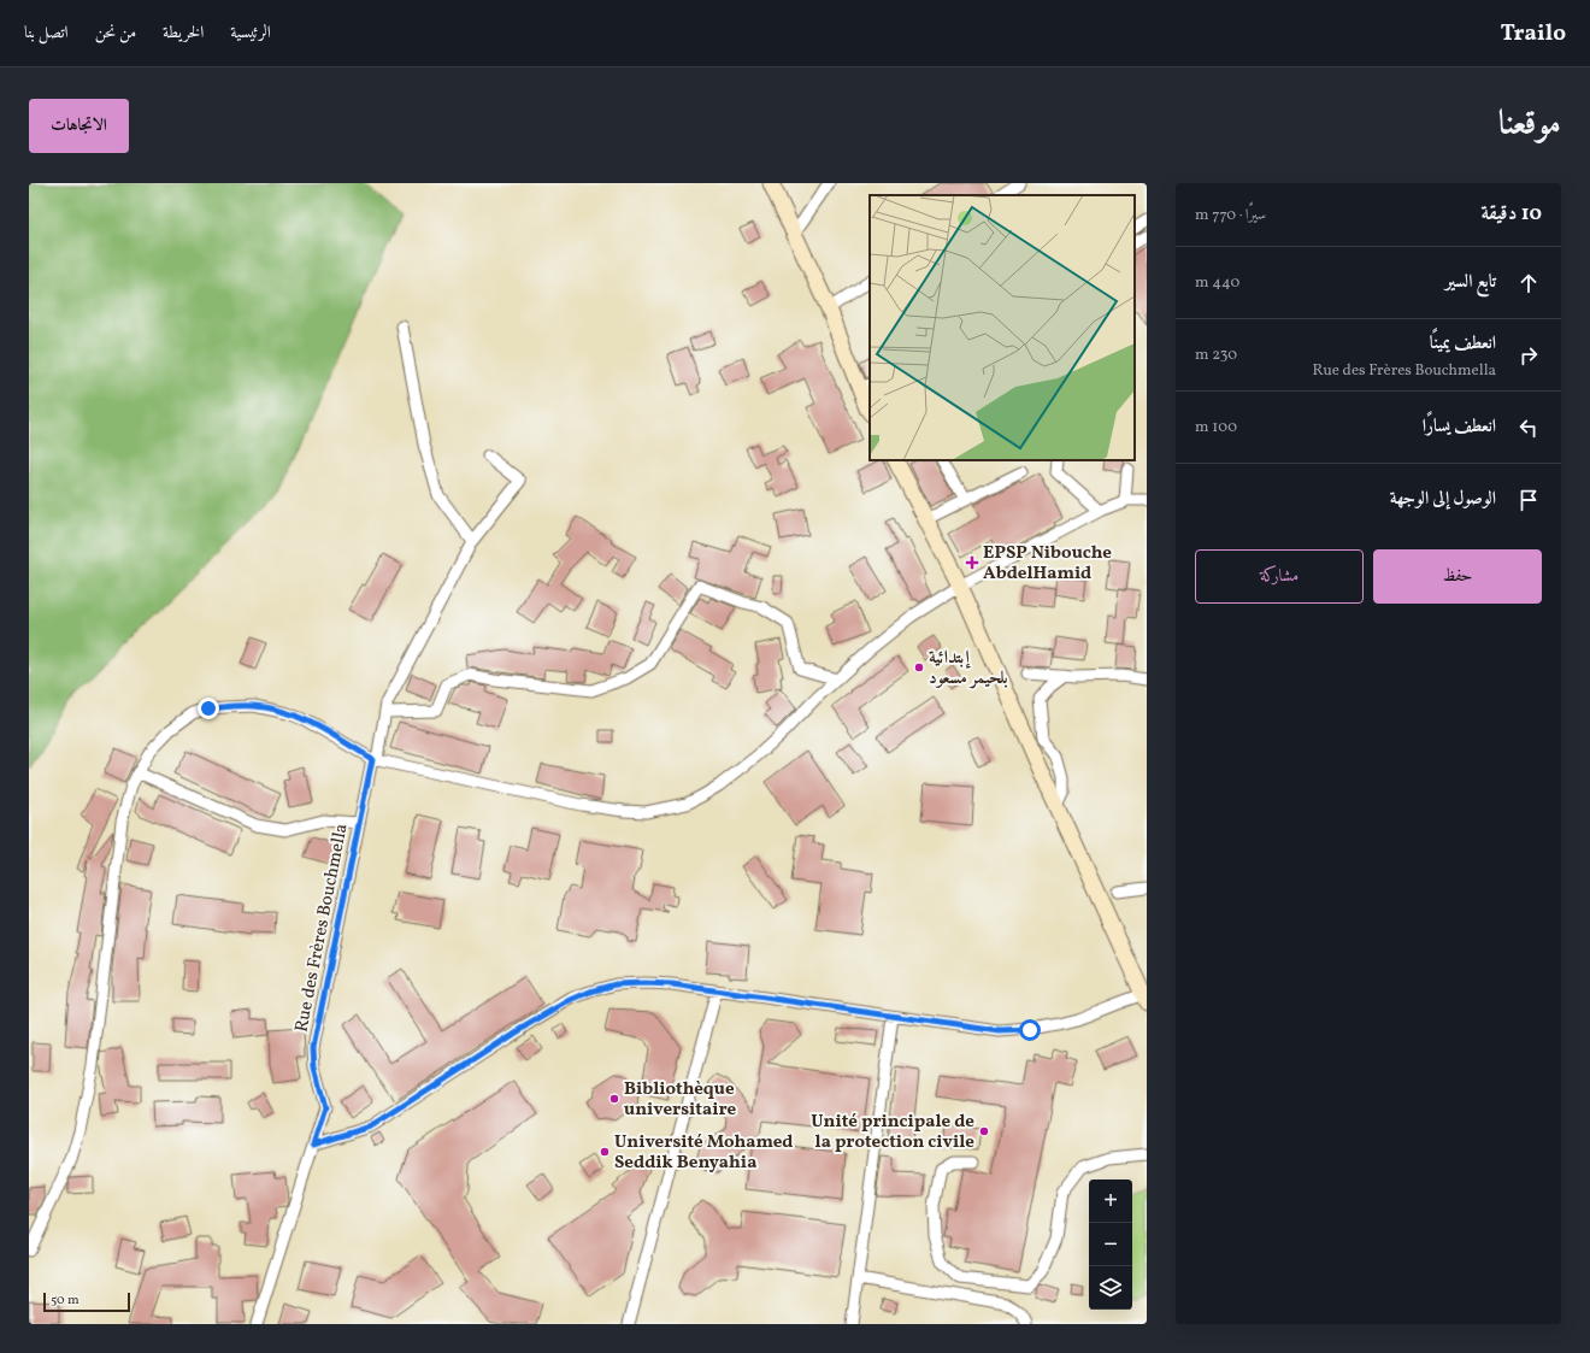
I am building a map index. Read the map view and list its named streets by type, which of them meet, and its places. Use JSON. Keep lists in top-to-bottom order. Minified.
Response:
{"streets":{"street":["Rue des Frères Bouchmella"]},"places":{"health":["EPSP Nibouche AbdelHamid"],"other":["إبتدائية بلحيمر مسعود","Bibliothèque universitaire","Unité principale de la protection civile","Université Mohamed Seddik Benyahia"]},"scale_bar":"50 m","page":{"header":"Trailo","nav":["الرئيسية","الخريطة","من نحن","اتصل بنا"],"title":"موقعنا","buttons":["الاتجاهات",["حفظ","مشاركة"]],"heading":["10 دقيقة","سيرًا · 770 m"],"list":[["تابع السير","440 m"],["انعطف يمينًا","Rue des Frères Bouchmella","230 m"],["انعطف يسارًا","100 m"],"الوصول إلى الوجهة"],"map_buttons":["+","−"],"scale":"50 m"}}
